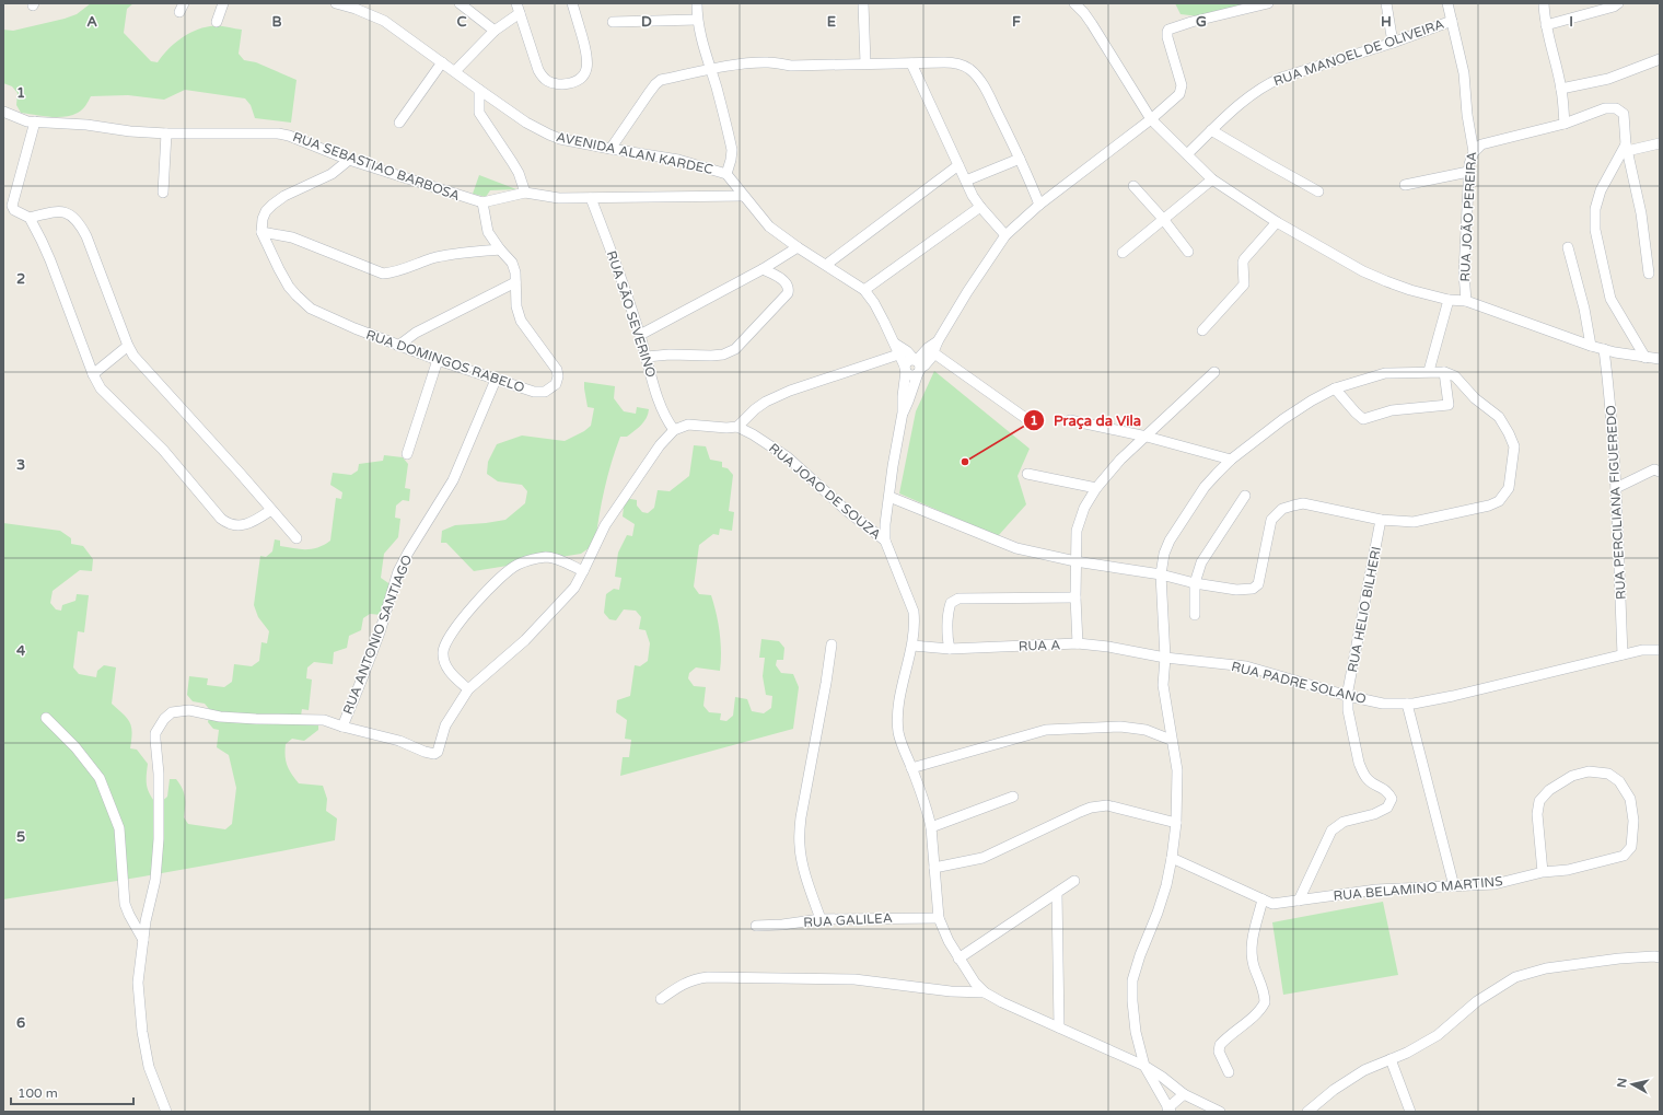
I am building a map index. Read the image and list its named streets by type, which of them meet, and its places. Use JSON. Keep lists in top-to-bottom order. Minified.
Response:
{"streets":{"street":["RUA MANOEL DE OLIVEIRA","AVENIDA ALAN KARDEC","RUA SEBASTIAO BARBOSA","RUA JOÃO PEREIRA","RUA SÃO SEVERINO","RUA DOMINGOS RABELO","RUA JOAO DE SOUZA","RUA PERCILIANA FIGUEREDO","RUA HELIO BILHERI","RUA ANTONIO SANTIAGO","RUA A","RUA PADRE SOLANO","RUA BELAMINO MARTINS","RUA GALILEA"]},"crossings":[["RUA MANOEL DE OLIVEIRA","RUA JOÃO PEREIRA"],["RUA SEBASTIAO BARBOSA","RUA DOMINGOS RABELO"],["RUA SÃO SEVERINO","RUA JOAO DE SOUZA"],["RUA DOMINGOS RABELO","RUA ANTONIO SANTIAGO"],["RUA PERCILIANA FIGUEREDO","RUA PADRE SOLANO"],["RUA HELIO BILHERI","RUA PADRE SOLANO"],["RUA HELIO BILHERI","RUA BELAMINO MARTINS"],["RUA A","RUA PADRE SOLANO"]],"places":["Praça da Vila"],"scale_bar":"100 m","north":"left","grid":{"columns":["A","B","C","D","E","F","G","H","I"],"rows":["1","2","3","4","5","6"]}}
